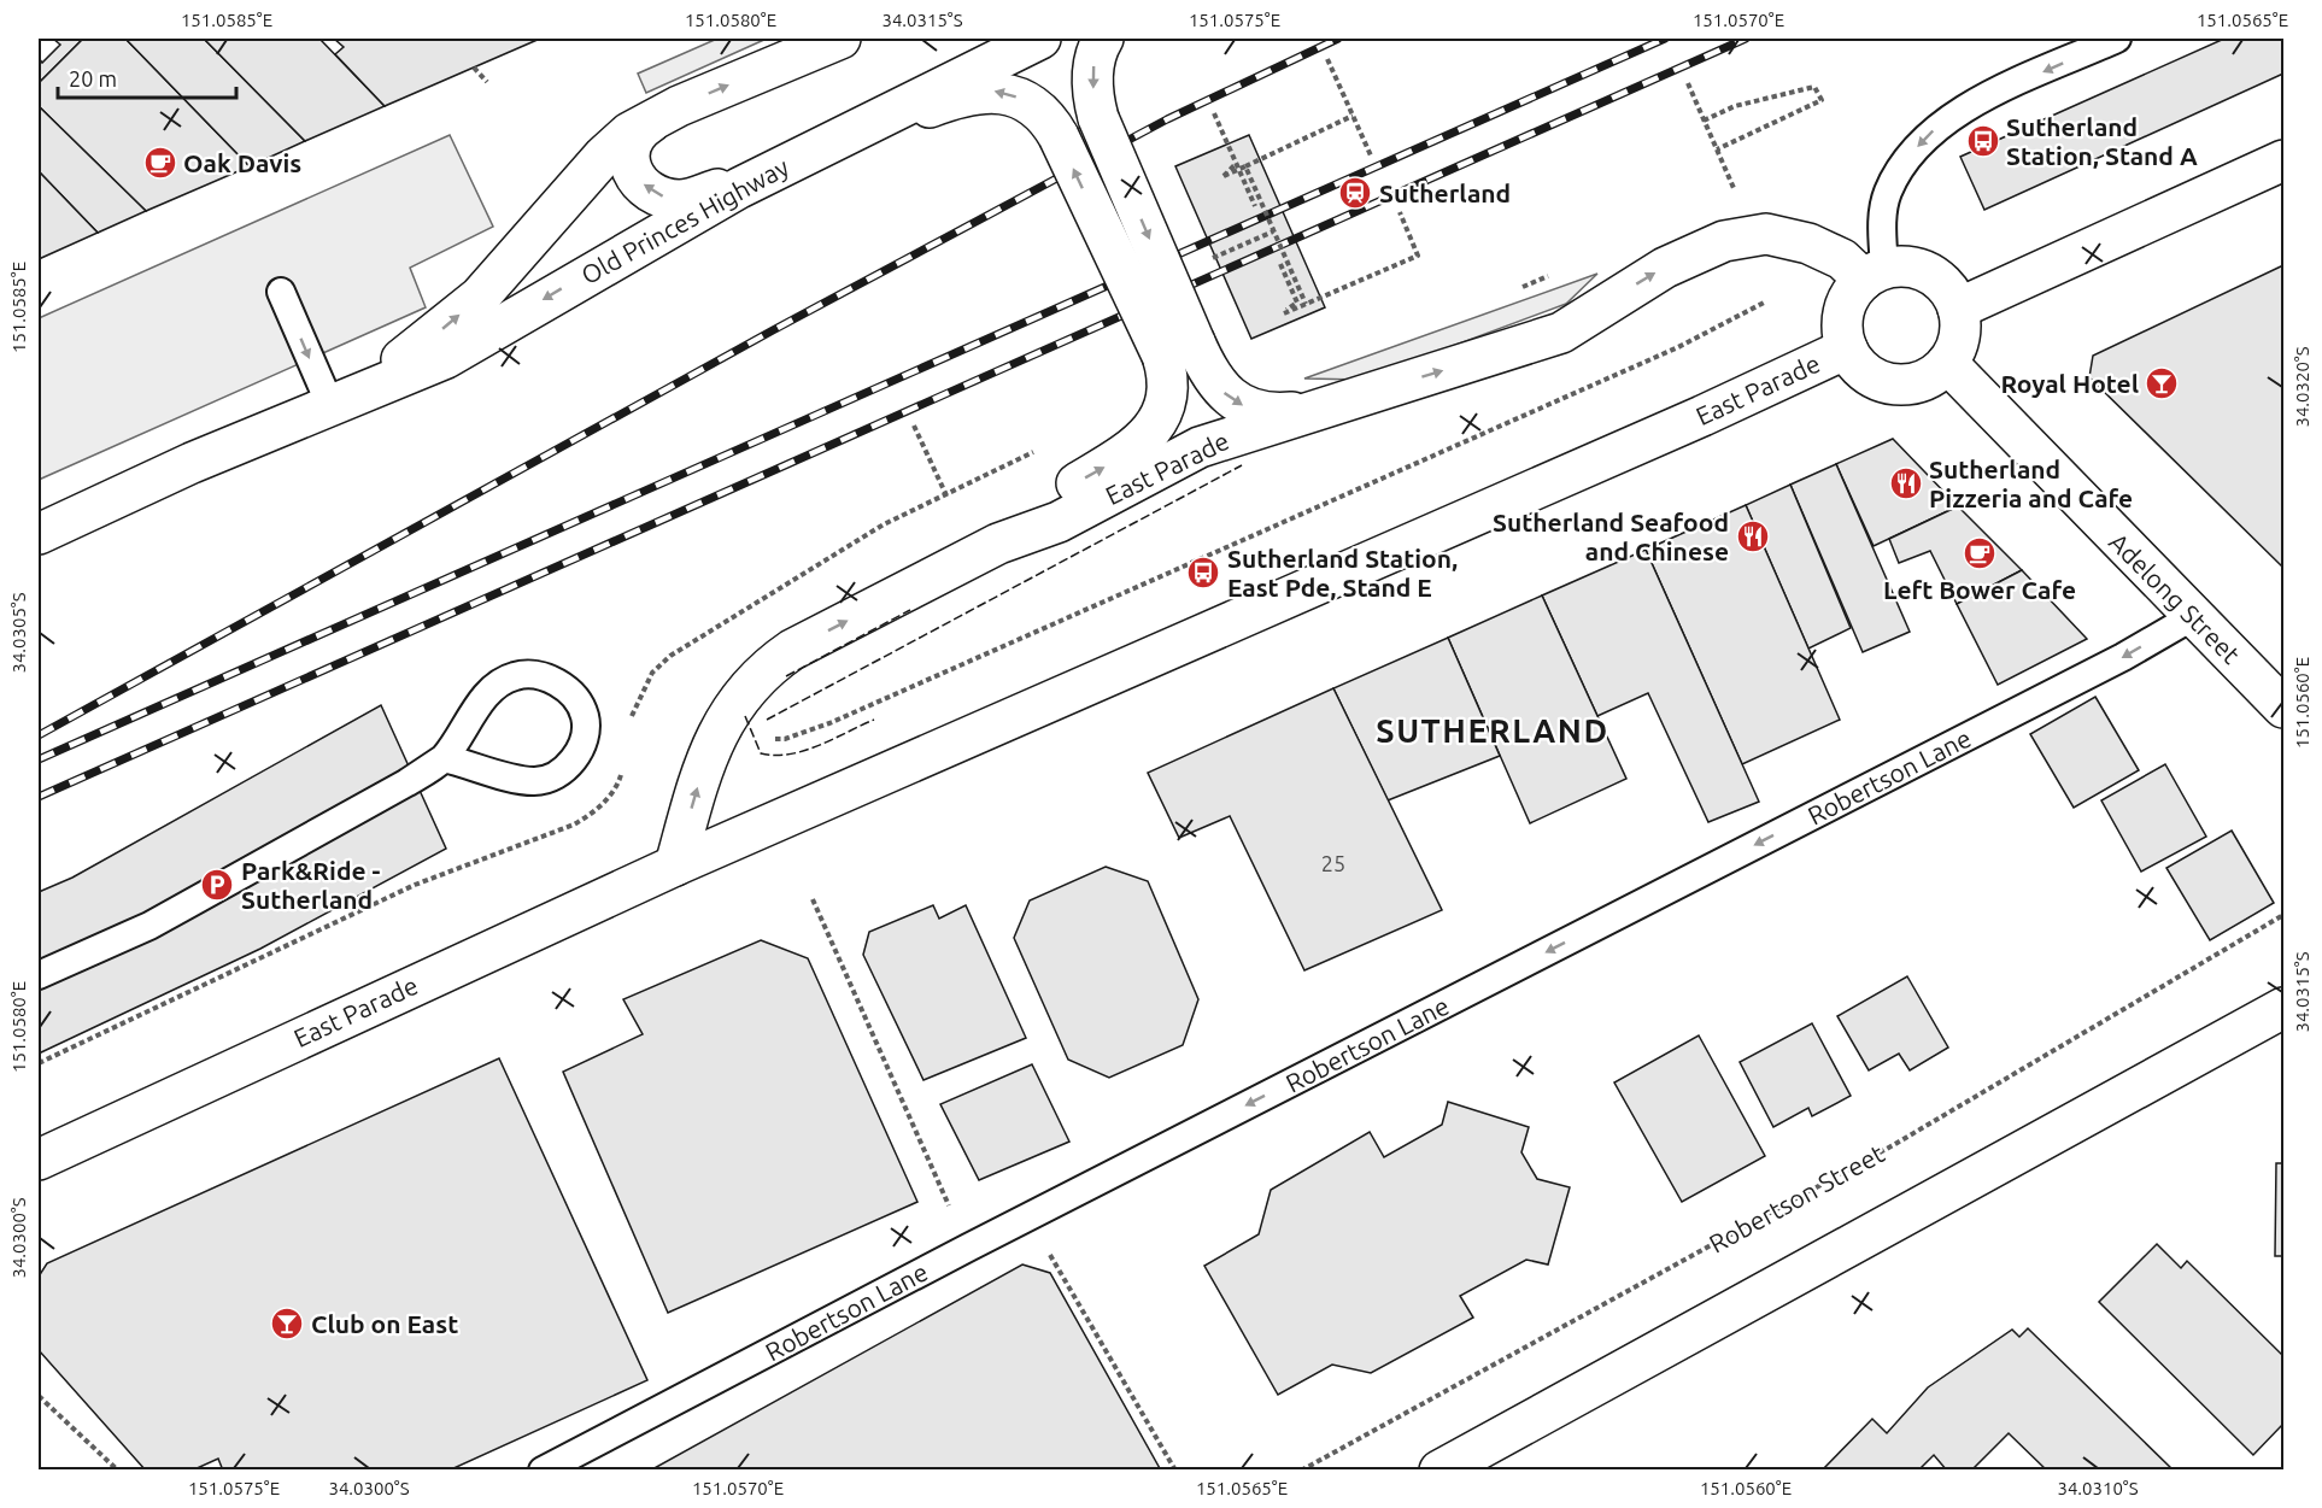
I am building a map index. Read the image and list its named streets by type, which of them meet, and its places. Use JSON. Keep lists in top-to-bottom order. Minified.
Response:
{"streets":{"street":["Old Princes Highway","East Parade","Adelong Street"],"lane":["Robertson Lane"],"path":["Robertson Street"]},"crossings":[["East Parade","Adelong Street"],["Adelong Street","Robertson Lane"]],"one_way":["Robertson Lane"],"districts":["SUTHERLAND"],"places":{"bus stop":["Sutherland Station, Stand A","Sutherland Station, East Pde, Stand E"],"cafe":["Oak Davis","Left Bower Cafe"],"station":["Sutherland"],"bar":["Royal Hotel","Club on East"],"restaurant":["Sutherland Pizzeria and Cafe","Sutherland Seafood and Chinese"],"parking":["Park&Ride - Sutherland"]},"house_numbers":["25"],"scale_bar":"20 m","coordinates":["151.0585°E","151.0580°E","34.0315°S","151.0575°E","151.0570°E","151.0565°E","34.0320°S","34.0305°S","151.0560°E","34.0300°S","34.0310°S"]}
